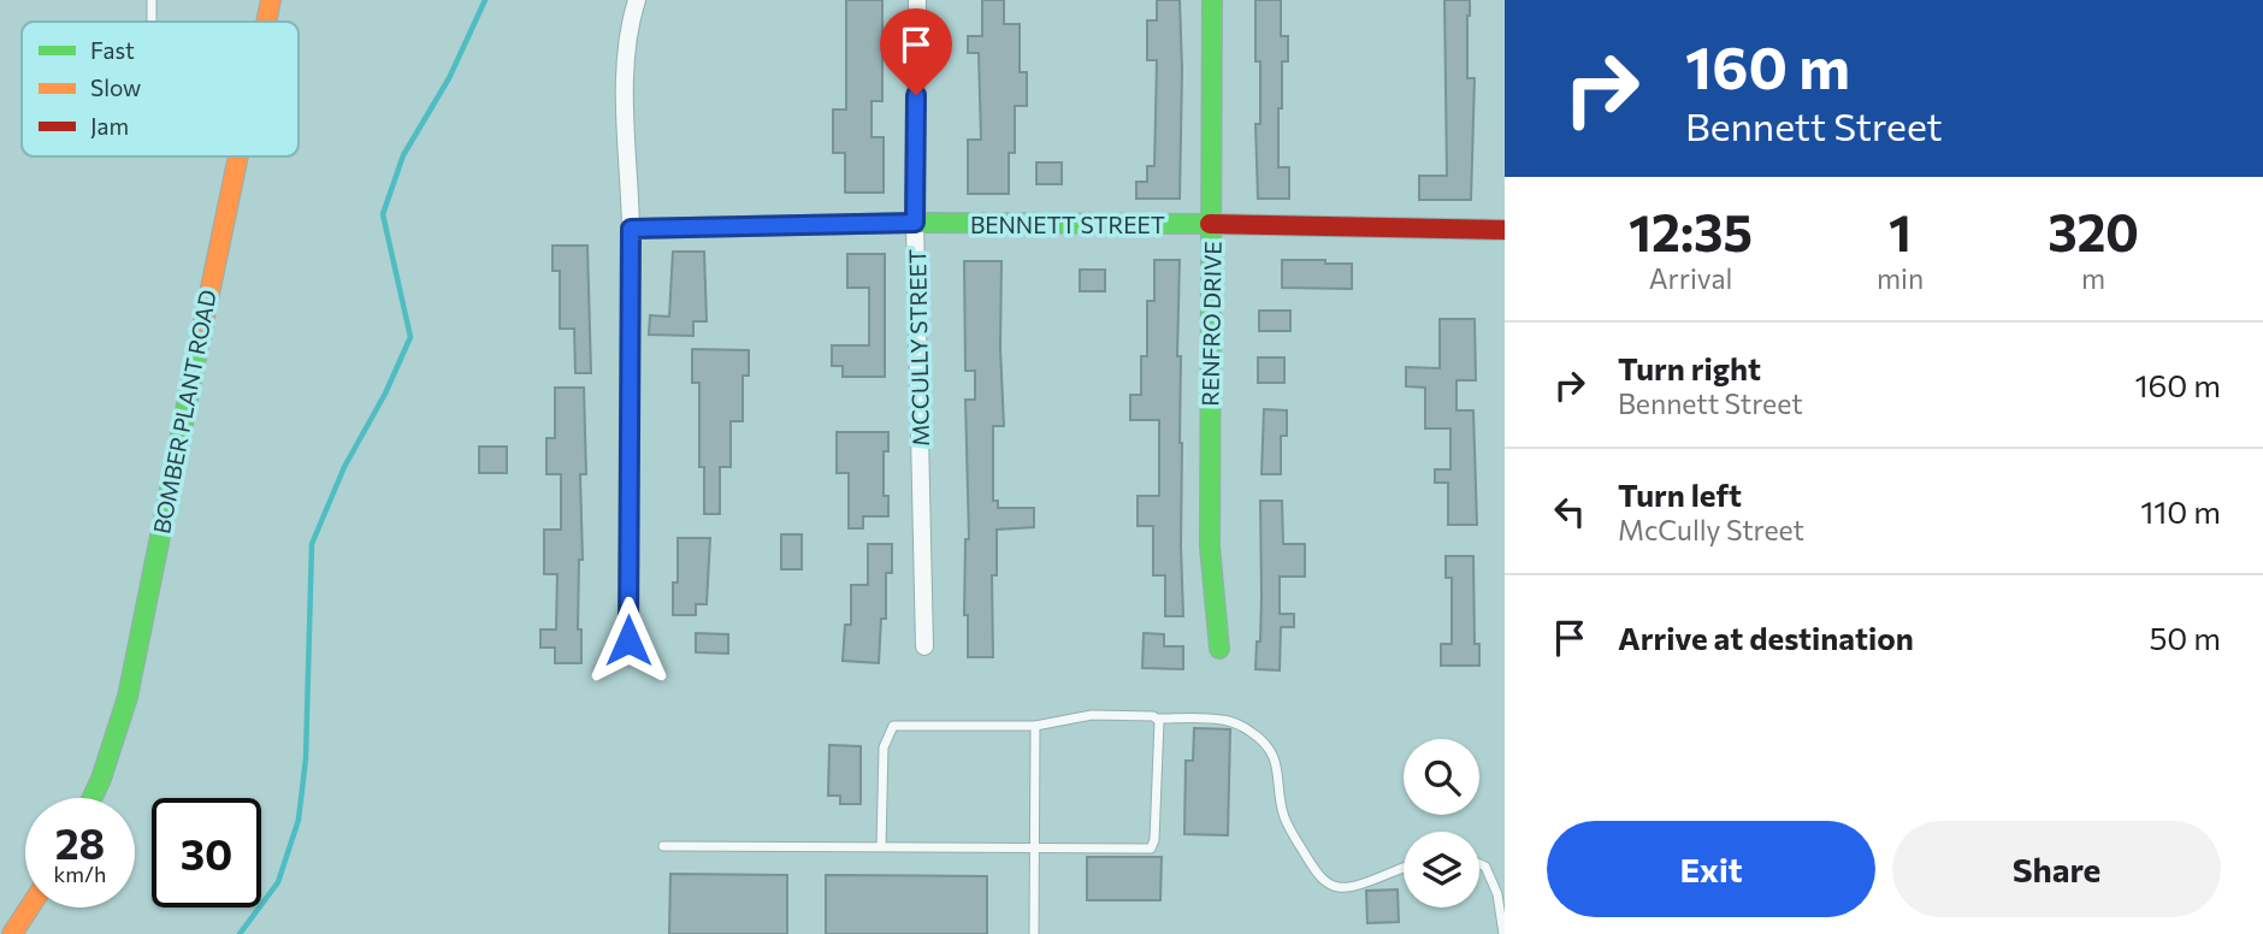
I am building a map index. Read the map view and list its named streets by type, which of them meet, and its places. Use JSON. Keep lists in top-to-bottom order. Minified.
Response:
{"streets":{"street":["BENNETT STREET","RENFRO DRIVE","MCCULLY STREET","BOMBER PLANT ROAD"]},"crossings":[["BENNETT STREET","RENFRO DRIVE"],["BENNETT STREET","MCCULLY STREET"]],"legend":["Fast","Slow","Jam"],"page":{"turn":["160 m","Bennett Street"],"eta":["12:35","Arrival","1","min","320","m"],"list":[{"name":"Turn right","note":"Bennett Street","value":"160 m"},{"name":"Turn left","note":"McCully Street","value":"110 m"},{"name":"Arrive at destination","value":"50 m"}],"speed":"28 km/h","limit":"30","buttons":["Exit","Share"]}}
